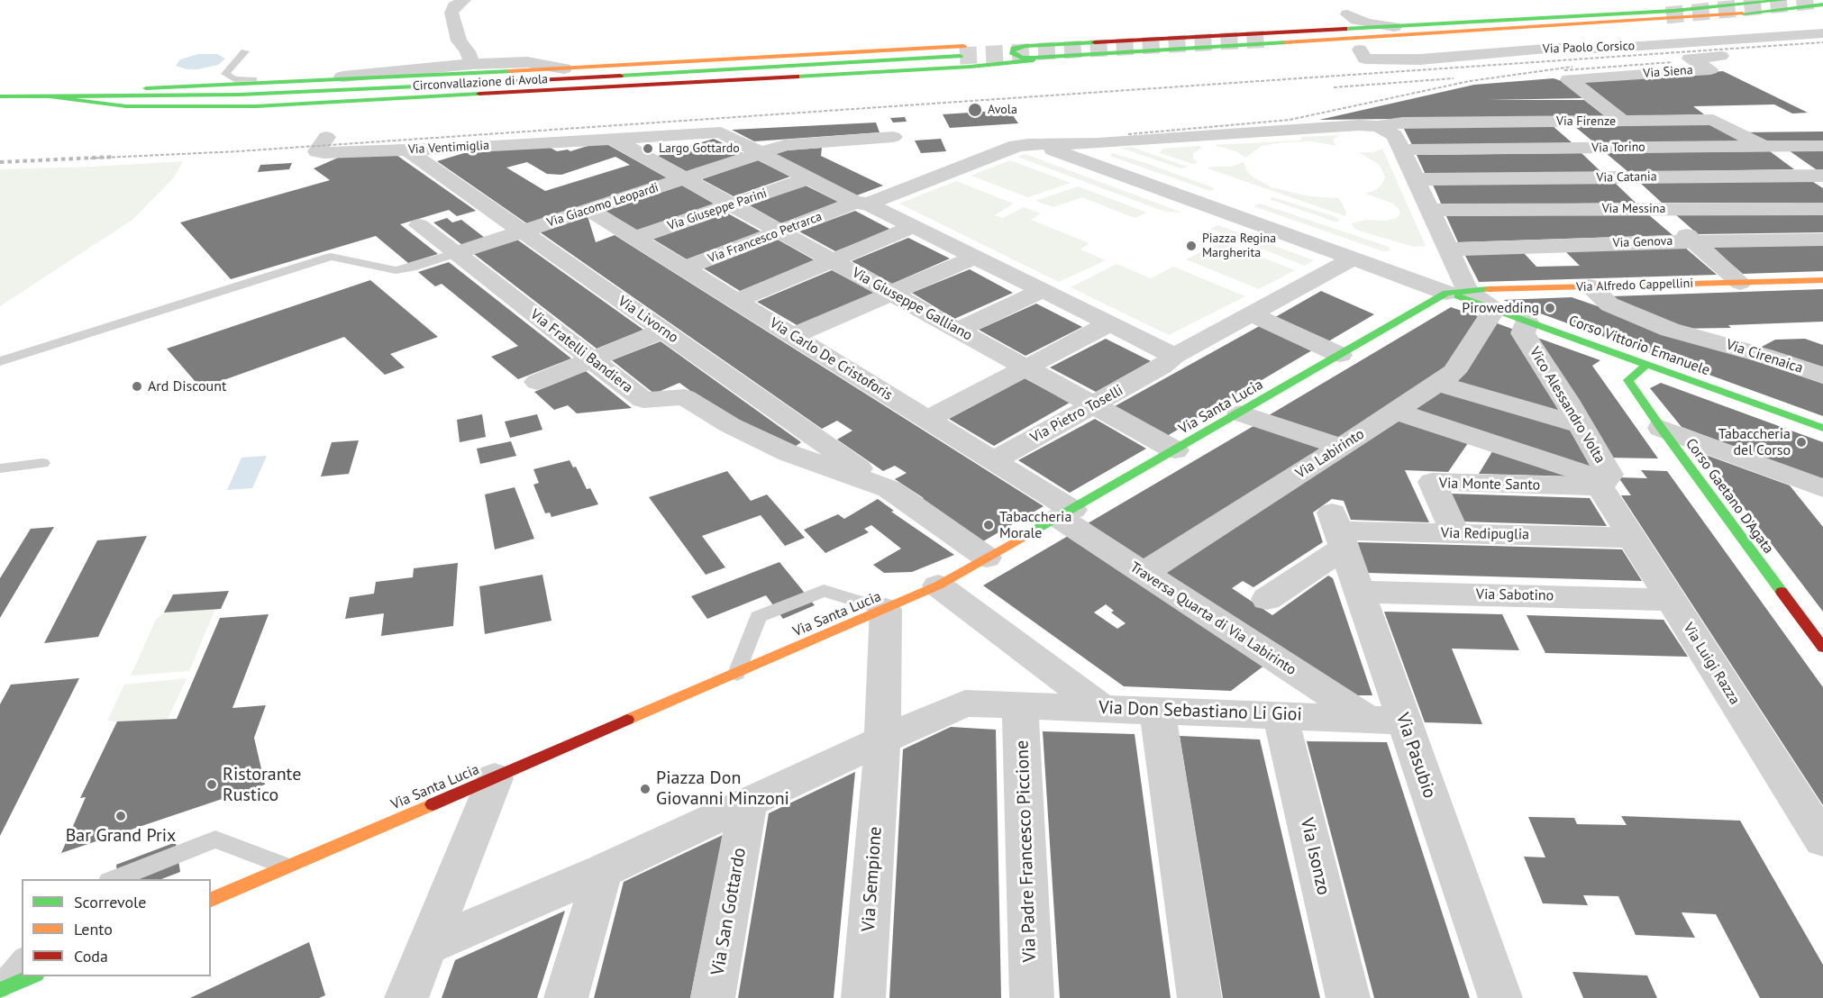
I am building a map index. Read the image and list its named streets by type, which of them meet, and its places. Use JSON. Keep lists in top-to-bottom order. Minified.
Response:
{"streets":{"street":["Via Paolo Corsico","Via Siena","Circonvallazione di Avola","Via Firenze","Via Ventimiglia","Via Torino","Via Catania","Via Giacomo Leopardi","Via Messina","Via Giuseppe Parini","Via Francesco Petrarca","Via Genova","Via Alfredo Cappellini","Via Giuseppe Galliano","Via Livorno","Corso Vittorio Emanuele","Via Fratelli Bandiera","Via Cirenaica","Via Carlo De Cristoforis","Vico Alessandro Volta","Via Santa Lucia","Via Pietro Toselli","Via Labirinto","Via Monte Santo","Corso Gaetano D'Agata","Via Redipuglia","Via Sabotino","Traversa Quarta di Via Labirinto","Via Luigi Razza","Via Don Sebastiano Li Gioi","Via Pasubio","Via Padre Francesco Piccione","Via Isonzo","Via Sempione","Via San Gottardo"]},"crossings":[["Via Siena","Via Firenze"],["Via Firenze","Via Torino"],["Via Firenze","Via Catania"],["Via Firenze","Via Francesco Petrarca"],["Via Ventimiglia","Via Giuseppe Galliano"],["Via Ventimiglia","Via Livorno"],["Via Giacomo Leopardi","Via Giuseppe Galliano"],["Via Giacomo Leopardi","Via Livorno"],["Via Giacomo Leopardi","Via Fratelli Bandiera"],["Via Giacomo Leopardi","Via Carlo De Cristoforis"],["Via Giuseppe Parini","Via Giuseppe Galliano"],["Via Giuseppe Parini","Via Carlo De Cristoforis"],["Via Francesco Petrarca","Via Giuseppe Galliano"],["Via Francesco Petrarca","Via Carlo De Cristoforis"],["Via Alfredo Cappellini","Corso Vittorio Emanuele"],["Via Alfredo Cappellini","Via Cirenaica"],["Via Alfredo Cappellini","Via Santa Lucia"],["Via Giuseppe Galliano","Via Santa Lucia"],["Via Giuseppe Galliano","Via Pietro Toselli"],["Via Livorno","Via Fratelli Bandiera"],["Corso Vittorio Emanuele","Vico Alessandro Volta"],["Corso Vittorio Emanuele","Via Santa Lucia"],["Corso Vittorio Emanuele","Via Labirinto"],["Corso Vittorio Emanuele","Corso Gaetano D'Agata"],["Via Fratelli Bandiera","Via Santa Lucia"],["Via Carlo De Cristoforis","Via Santa Lucia"],["Via Carlo De Cristoforis","Via Pietro Toselli"],["Via Carlo De Cristoforis","Traversa Quarta di Via Labirinto"],["Vico Alessandro Volta","Via Monte Santo"],["Vico Alessandro Volta","Via Luigi Razza"],["Via Santa Lucia","Traversa Quarta di Via Labirinto"],["Via Santa Lucia","Via Sempione"],["Via Labirinto","Traversa Quarta di Via Labirinto"],["Via Monte Santo","Via Redipuglia"],["Via Monte Santo","Via Luigi Razza"],["Via Redipuglia","Via Luigi Razza"],["Via Redipuglia","Via Pasubio"],["Via Sabotino","Via Luigi Razza"],["Via Sabotino","Via Pasubio"],["Traversa Quarta di Via Labirinto","Via Don Sebastiano Li Gioi"],["Traversa Quarta di Via Labirinto","Via Pasubio"],["Via Don Sebastiano Li Gioi","Via Pasubio"],["Via Don Sebastiano Li Gioi","Via Padre Francesco Piccione"],["Via Don Sebastiano Li Gioi","Via Isonzo"],["Via Don Sebastiano Li Gioi","Via Sempione"],["Via Don Sebastiano Li Gioi","Via San Gottardo"]],"places":["Avola","Largo Gottardo","Piazza Regina Margherita","Pirowedding","Ard Discount","Tabaccheria del Corso","Tabaccheria Morale","Ristorante Rustico","Piazza Don Giovanni Minzoni","Bar Grand Prix"],"legend":["Scorrevole","Lento","Coda"]}
